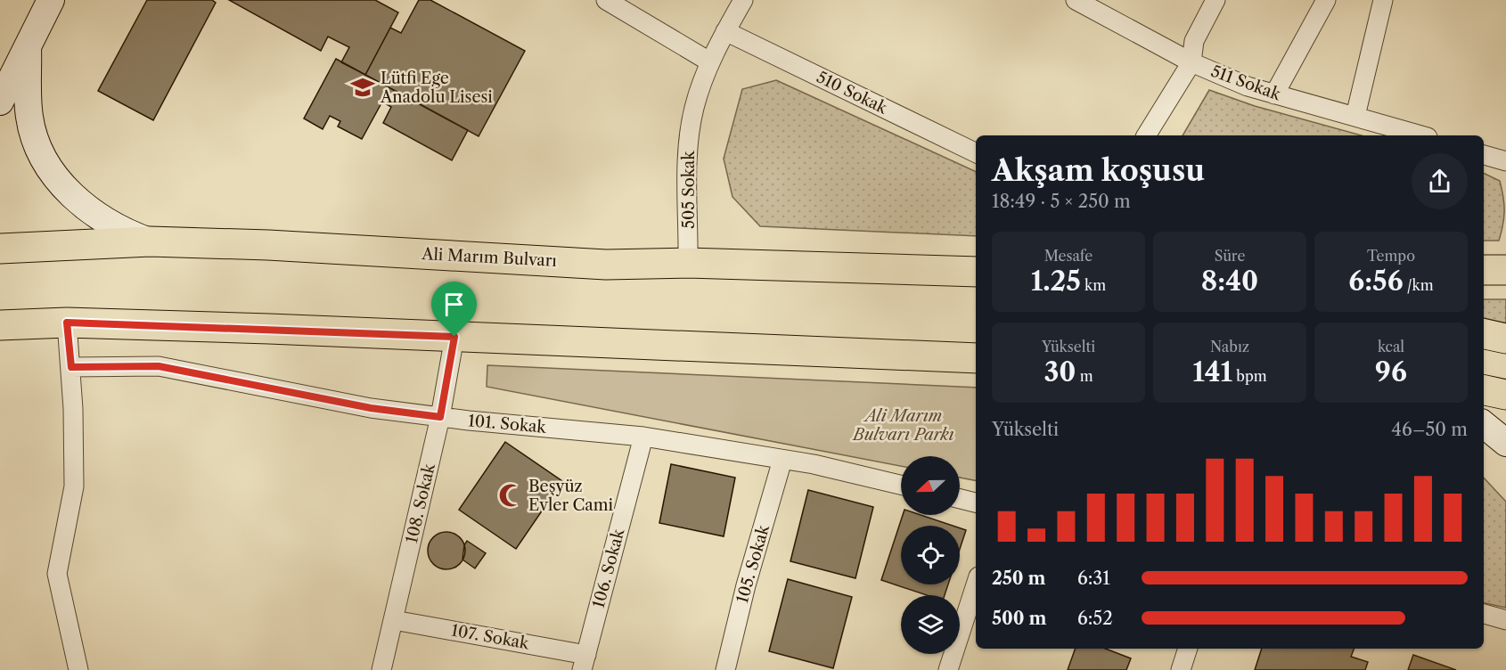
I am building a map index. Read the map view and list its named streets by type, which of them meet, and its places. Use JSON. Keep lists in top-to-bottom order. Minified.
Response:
{"streets":{"main road":["Ali Marım Bulvarı"],"street":["511 Sokak","510 Sokak","505 Sokak","101. Sokak","108. Sokak","105. Sokak","106. Sokak","107. Sokak"]},"crossings":[["510 Sokak","505 Sokak"],["505 Sokak","Ali Marım Bulvarı"],["101. Sokak","108. Sokak"],["101. Sokak","105. Sokak"],["101. Sokak","106. Sokak"],["108. Sokak","107. Sokak"],["106. Sokak","107. Sokak"]],"parks":["Ali Marım Bulvarı Parkı"],"places":{"school or university":["Lütfi Ege Anadolu Lisesi"],"mosque":["Beşyüz Evler Cami"]},"north":"left","page":{"heading":["Akşam koşusu","18:49 · 5 × 250 m"],"stats":[["Mesafe","1.25 km"],["Süre","8:40"],["Tempo","6:56 /km"],["Yükselti","30 m"],["Nabız","141 bpm"],["kcal","96"]],"chart":["Yükselti","46–50 m"],"list":[{"name":"250 m","note":"6:31"},{"name":"500 m","note":"6:52"}]}}
